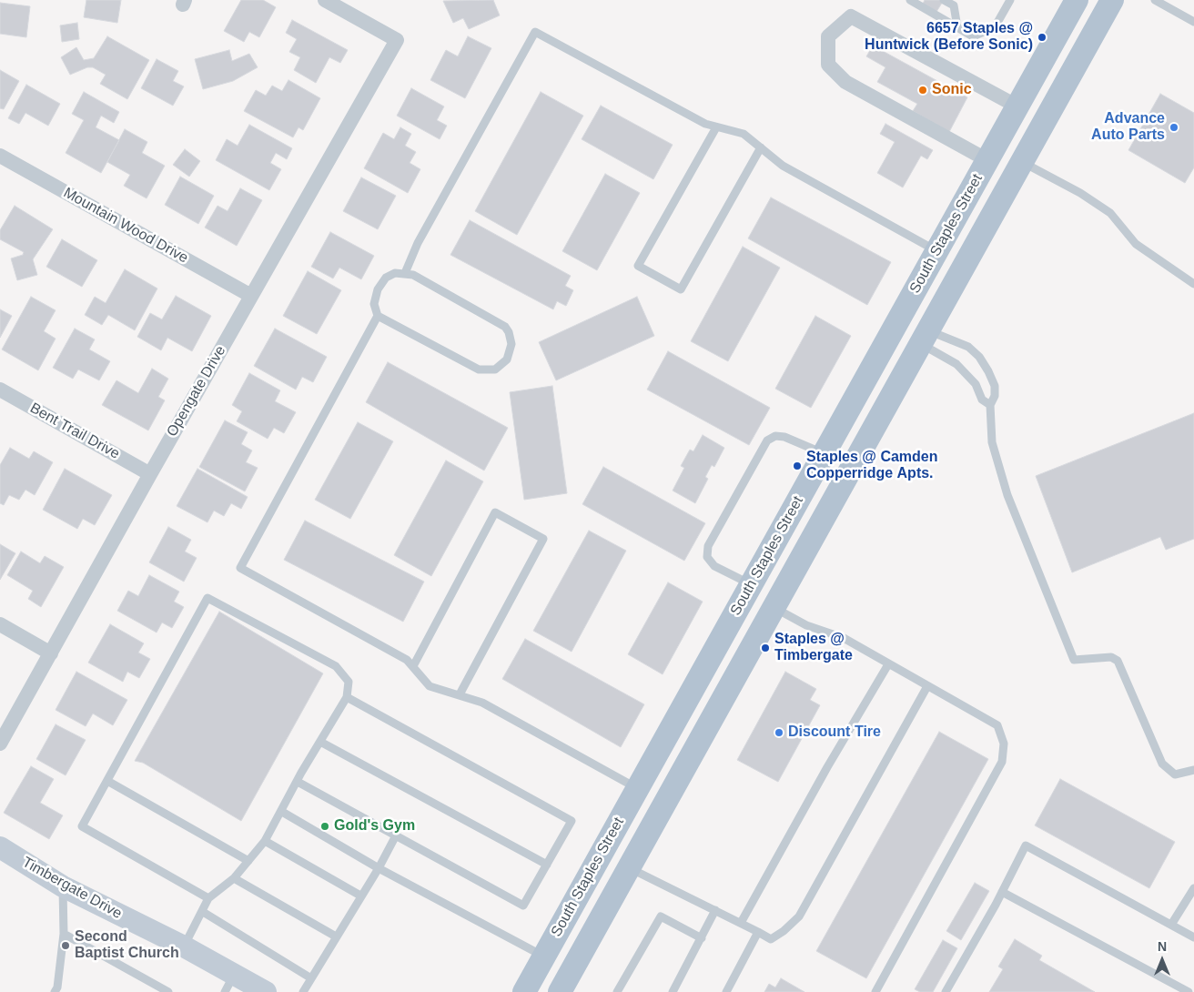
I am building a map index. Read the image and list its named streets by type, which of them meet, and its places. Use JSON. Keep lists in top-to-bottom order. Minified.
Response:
{"streets":{"main road":["South Staples Street"],"street":["Mountain Wood Drive","Opengate Drive","Bent Trail Drive","Timbergate Drive"]},"crossings":[["Mountain Wood Drive","Opengate Drive"],["Opengate Drive","Bent Trail Drive"]],"places":["6657 Staples @ Huntwick (Before Sonic)","Sonic","Advance Auto Parts","Staples @ Camden Copperridge Apts.","Staples @ Timbergate","Discount Tire","Gold's Gym","Second Baptist Church"],"north":"top"}
